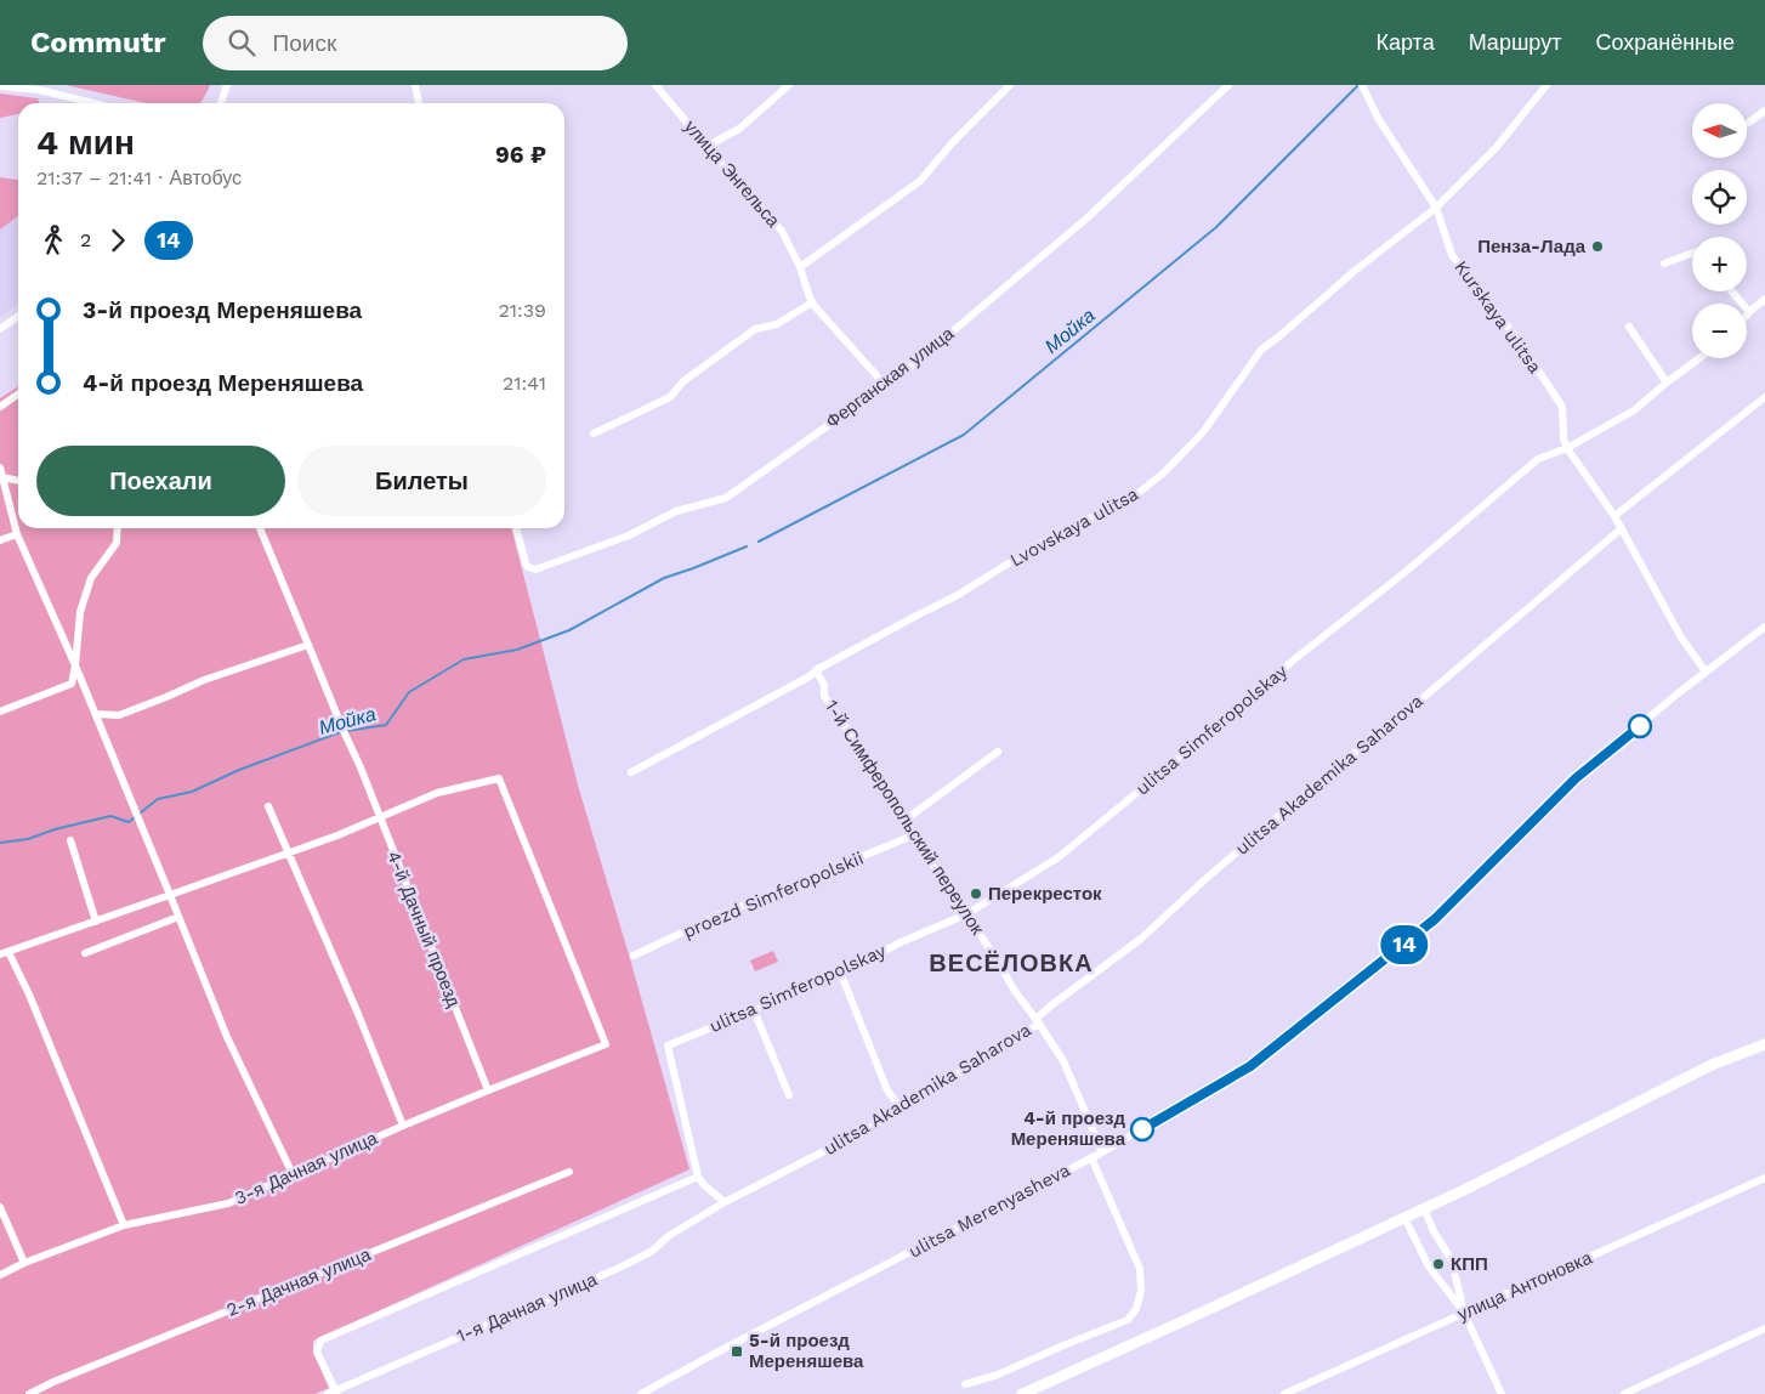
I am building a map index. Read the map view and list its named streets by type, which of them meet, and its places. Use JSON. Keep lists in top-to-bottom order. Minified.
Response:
{"streets":{"street":["улица Энгельса","Kurskaya ulitsa","Ферганская улица","Lvovskaya ulitsa","ulitsa Simferopolskay","ulitsa Akademika Saharova","1-й Симферопольский переулок","proezd Simferopolskii","4-й Дачный проезд","3-я Дачная улица","ulitsa Merenyasheva","2-я Дачная улица","улица Антоновка","1-я Дачная улица"]},"crossings":[["улица Энгельса","Ферганская улица"],["Kurskaya ulitsa","Lvovskaya ulitsa"],["Kurskaya ulitsa","ulitsa Simferopolskay"],["Kurskaya ulitsa","ulitsa Akademika Saharova"],["Kurskaya ulitsa","ulitsa Merenyasheva"],["Lvovskaya ulitsa","1-й Симферопольский переулок"],["ulitsa Simferopolskay","1-й Симферопольский переулок"],["ulitsa Akademika Saharova","1-й Симферопольский переулок"],["ulitsa Akademika Saharova","1-я Дачная улица"],["1-й Симферопольский переулок","proezd Simferopolskii"],["1-й Симферопольский переулок","ulitsa Merenyasheva"],["4-й Дачный проезд","3-я Дачная улица"]],"districts":["ВЕСЁЛОВКА"],"water":["Мойка"],"places":{"other":["Пенза-Лада","Перекресток","4-й проезд Мереняшева","КПП"],"transit":["5-й проезд Мереняшева"]},"lines":["bus line 14"],"north":"left","page":{"header":"Commutr","search":"Поиск","nav":["Карта","Маршрут","Сохранённые"],"on_map":"14","map_buttons":["+","−"],"heading":["4 мин","21:37 – 21:41 · Автобус","96 ₽"],"legs":["2","14"],"list":[{"name":"3-й проезд Мереняшева","value":"21:39"},{"name":"4-й проезд Мереняшева","value":"21:41"}],"buttons":["Поехали","Билеты"]}}
